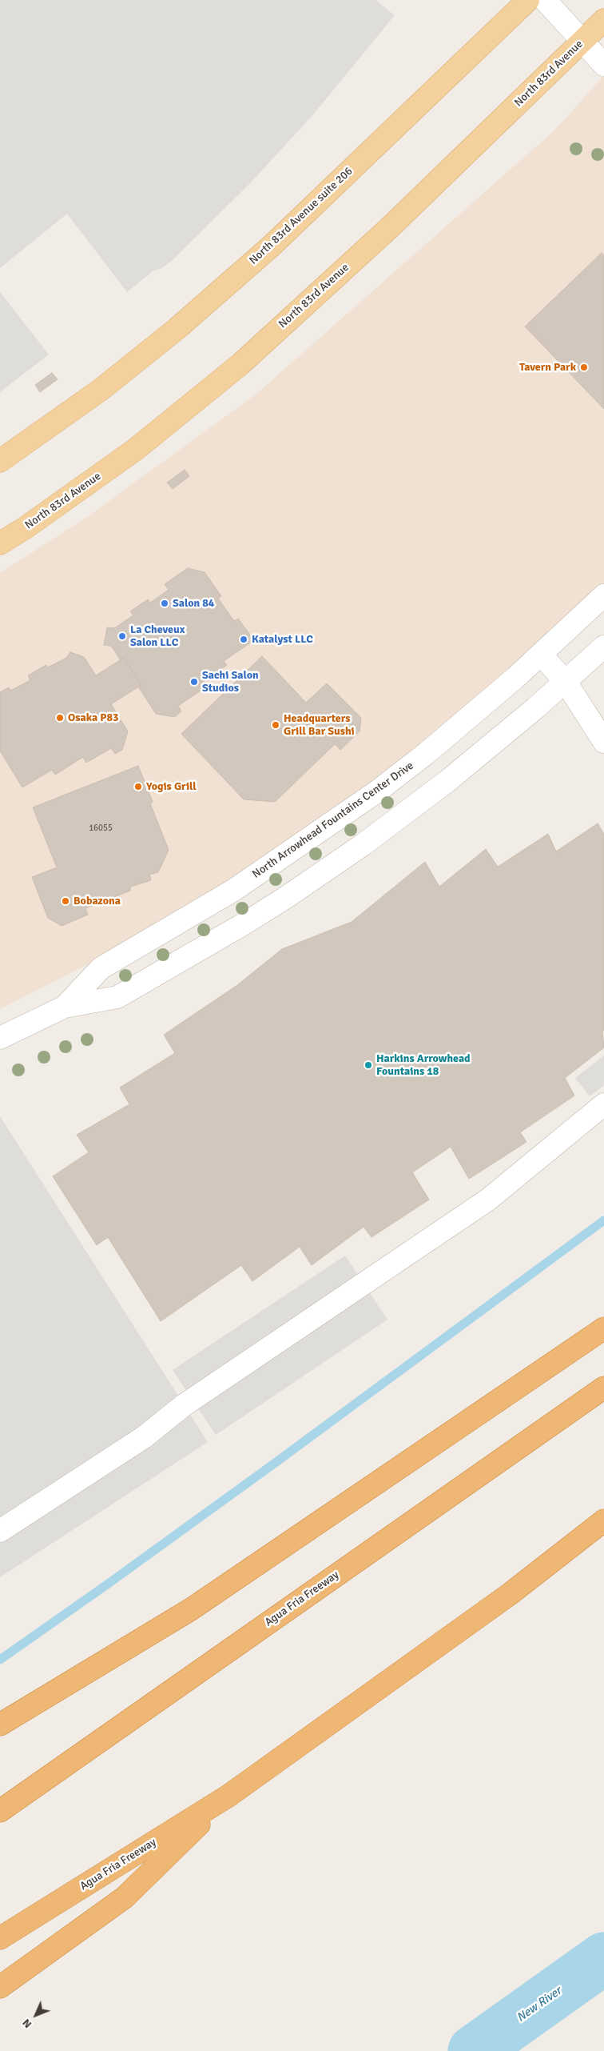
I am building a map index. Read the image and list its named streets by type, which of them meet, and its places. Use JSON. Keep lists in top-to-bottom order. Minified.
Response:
{"streets":{"highway":["Agua Fria Freeway"],"main road":["North 83rd Avenue","North 83rd Avenue suite 206"],"street":["North Arrowhead Fountains Center Drive"]},"water":["New River"],"places":["Tavern Park","Salon 84","La Cheveux Salon LLC","Katalyst LLC","Sachi Salon Studios","Osaka P83","Headquarters Grill Bar Sushi","Yogis Grill","Bobazona","Harkins Arrowhead Fountains 18"],"house_numbers":["16055"],"north":"bottom left"}
